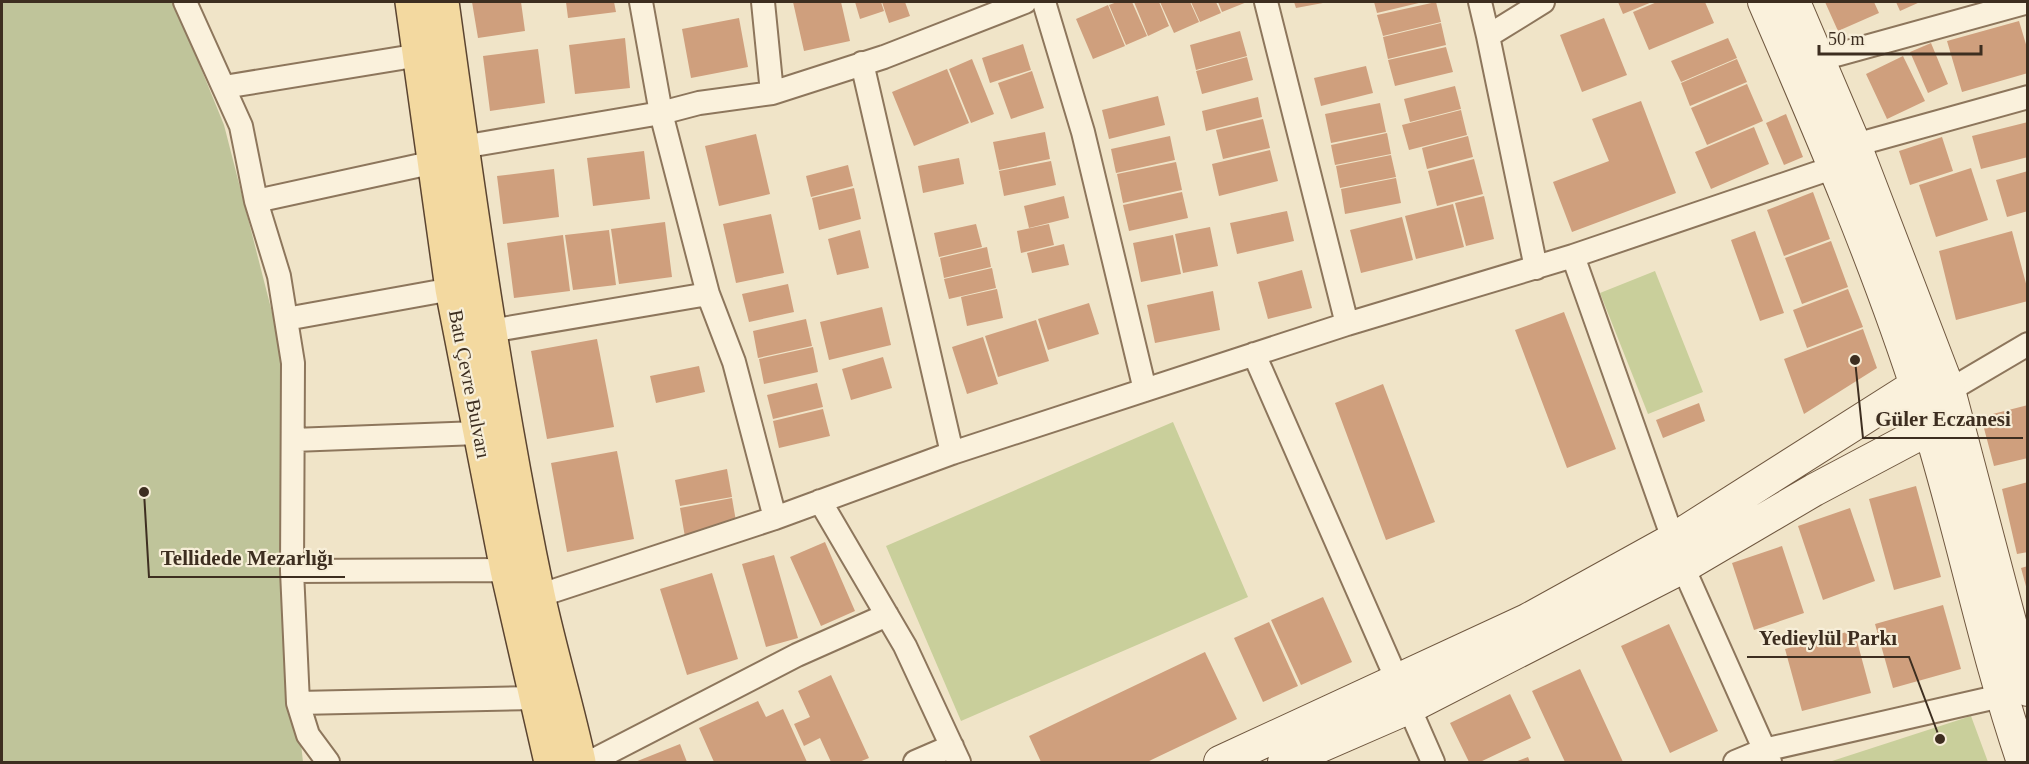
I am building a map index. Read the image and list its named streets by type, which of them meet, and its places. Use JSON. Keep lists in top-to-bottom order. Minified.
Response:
{"streets":{"main road":["Batı Çevre Bulvarı"]},"places":["Güler Eczanesi","Tellidede Mezarlığı","Yedieylül Parkı"],"scale_bar":"50 m"}
